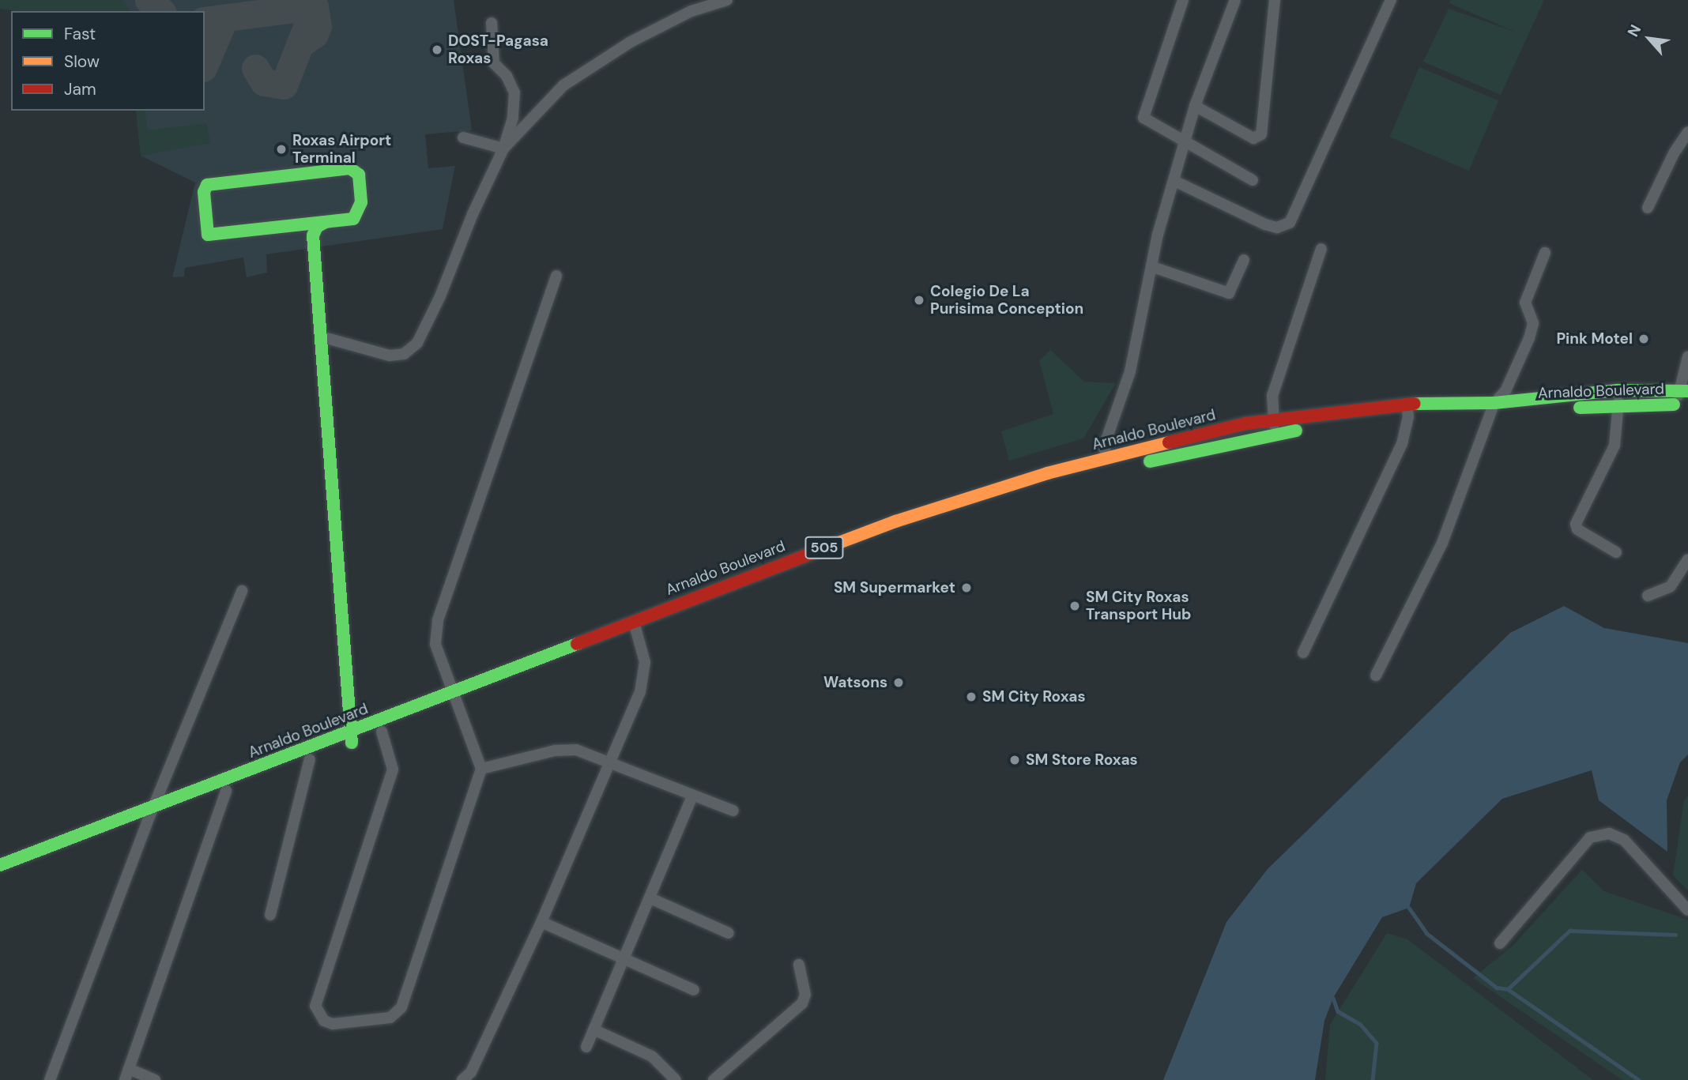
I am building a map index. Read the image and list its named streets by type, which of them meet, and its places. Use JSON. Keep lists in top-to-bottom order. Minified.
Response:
{"streets":{"main road":["Arnaldo Boulevard","505"]},"places":["DOST-Pagasa Roxas","Roxas Airport Terminal","Colegio De La Purisima Conception","Pink Motel","SM Supermarket","SM City Roxas Transport Hub","Watsons","SM City Roxas","SM Store Roxas"],"legend":["Fast","Slow","Jam"],"north":"top left"}
